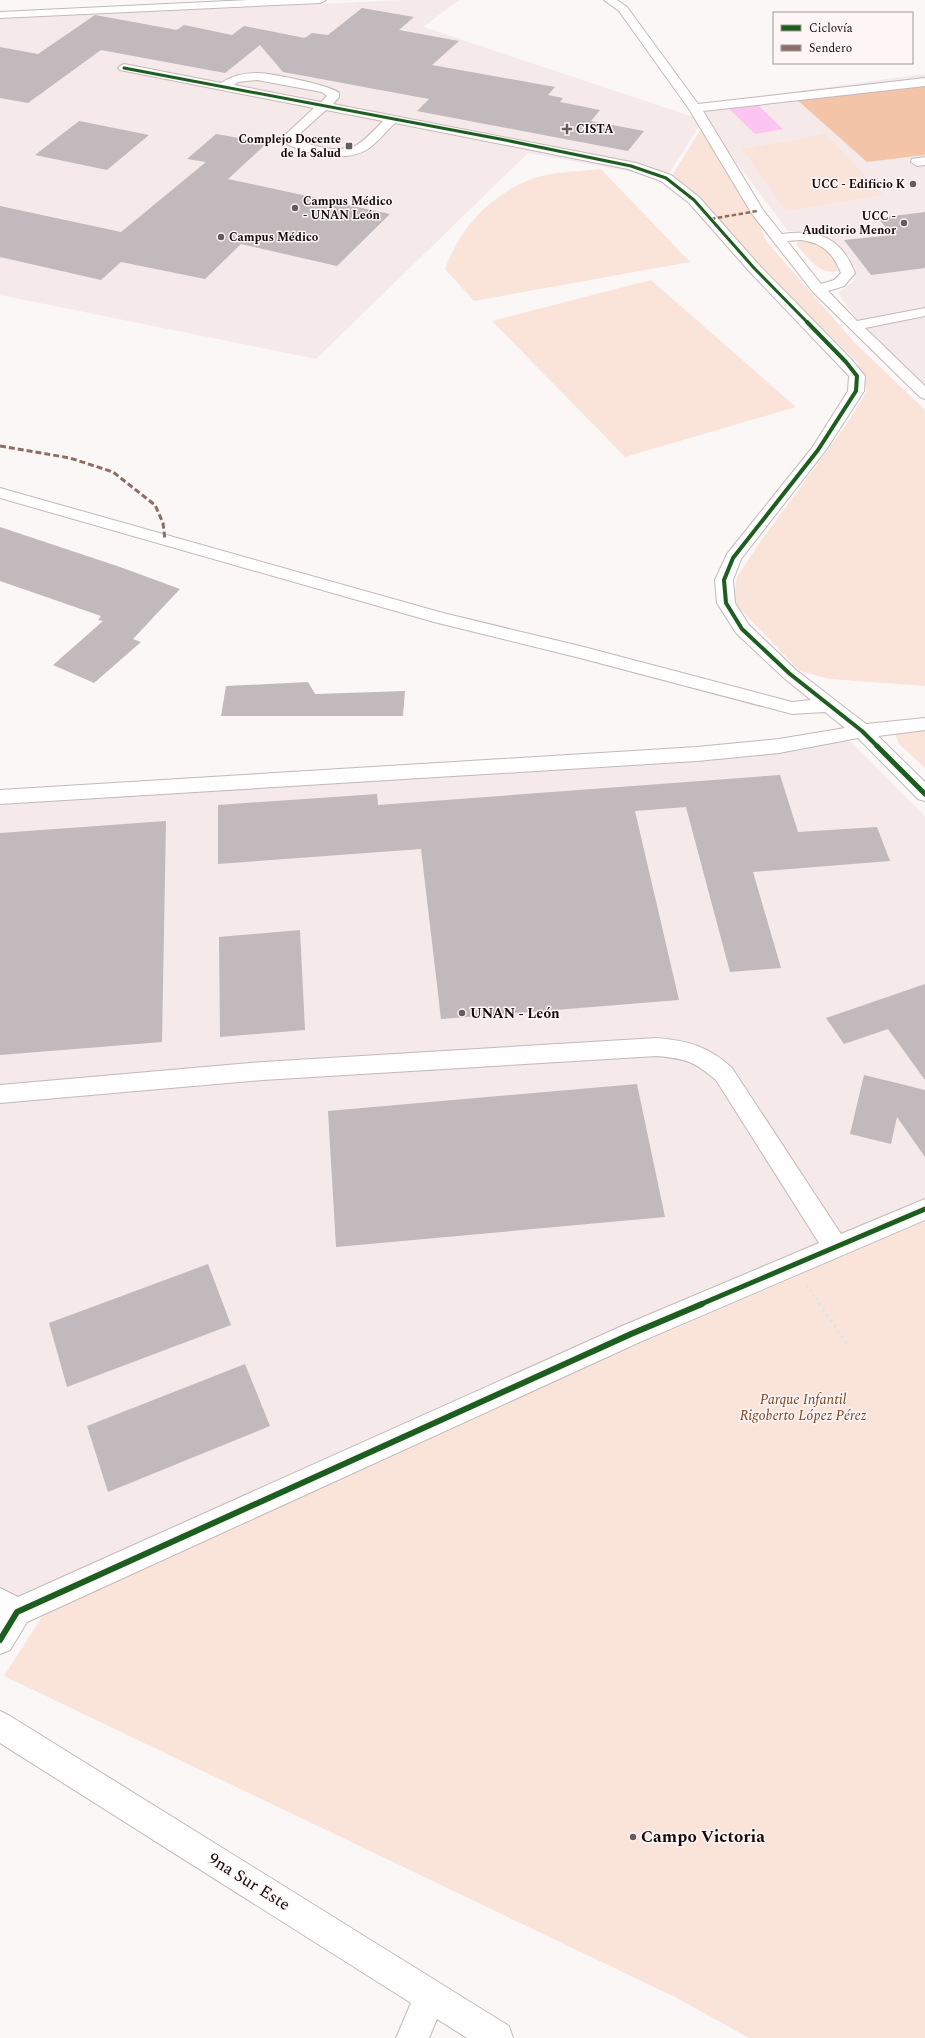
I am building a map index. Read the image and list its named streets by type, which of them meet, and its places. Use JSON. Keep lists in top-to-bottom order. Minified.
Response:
{"streets":{"street":["9na Sur Este"]},"parks":["Parque Infantil Rigoberto López Pérez"],"places":{"health":["CISTA"],"transit":["Complejo Docente de la Salud"],"other":["UCC - Edificio K","Campus Médico - UNAN León","UCC - Auditorio Menor","Campus Médico","UNAN - León","Campo Victoria"]},"legend":["Ciclovía","Sendero"]}
